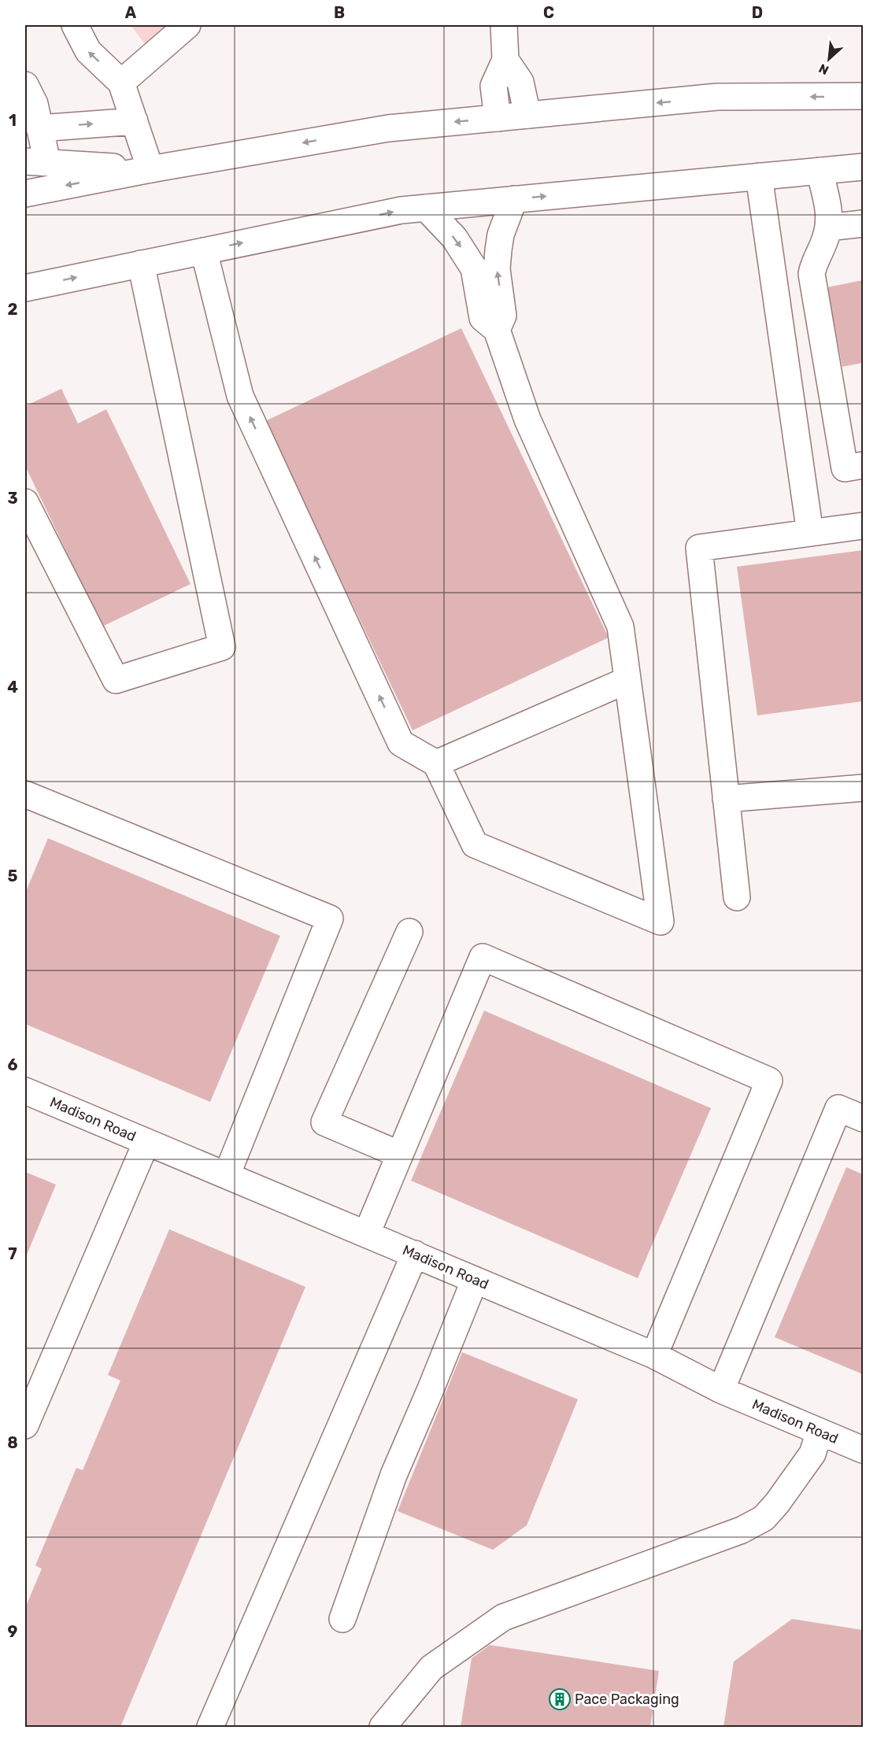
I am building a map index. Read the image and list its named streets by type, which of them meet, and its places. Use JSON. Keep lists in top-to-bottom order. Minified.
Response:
{"streets":{"main road":["Madison Road"]},"places":{"building":["Pace Packaging"]},"north":"bottom left","grid":{"columns":["A","B","C","D"],"rows":["1","2","3","4","5","6","7","8","9"]}}
